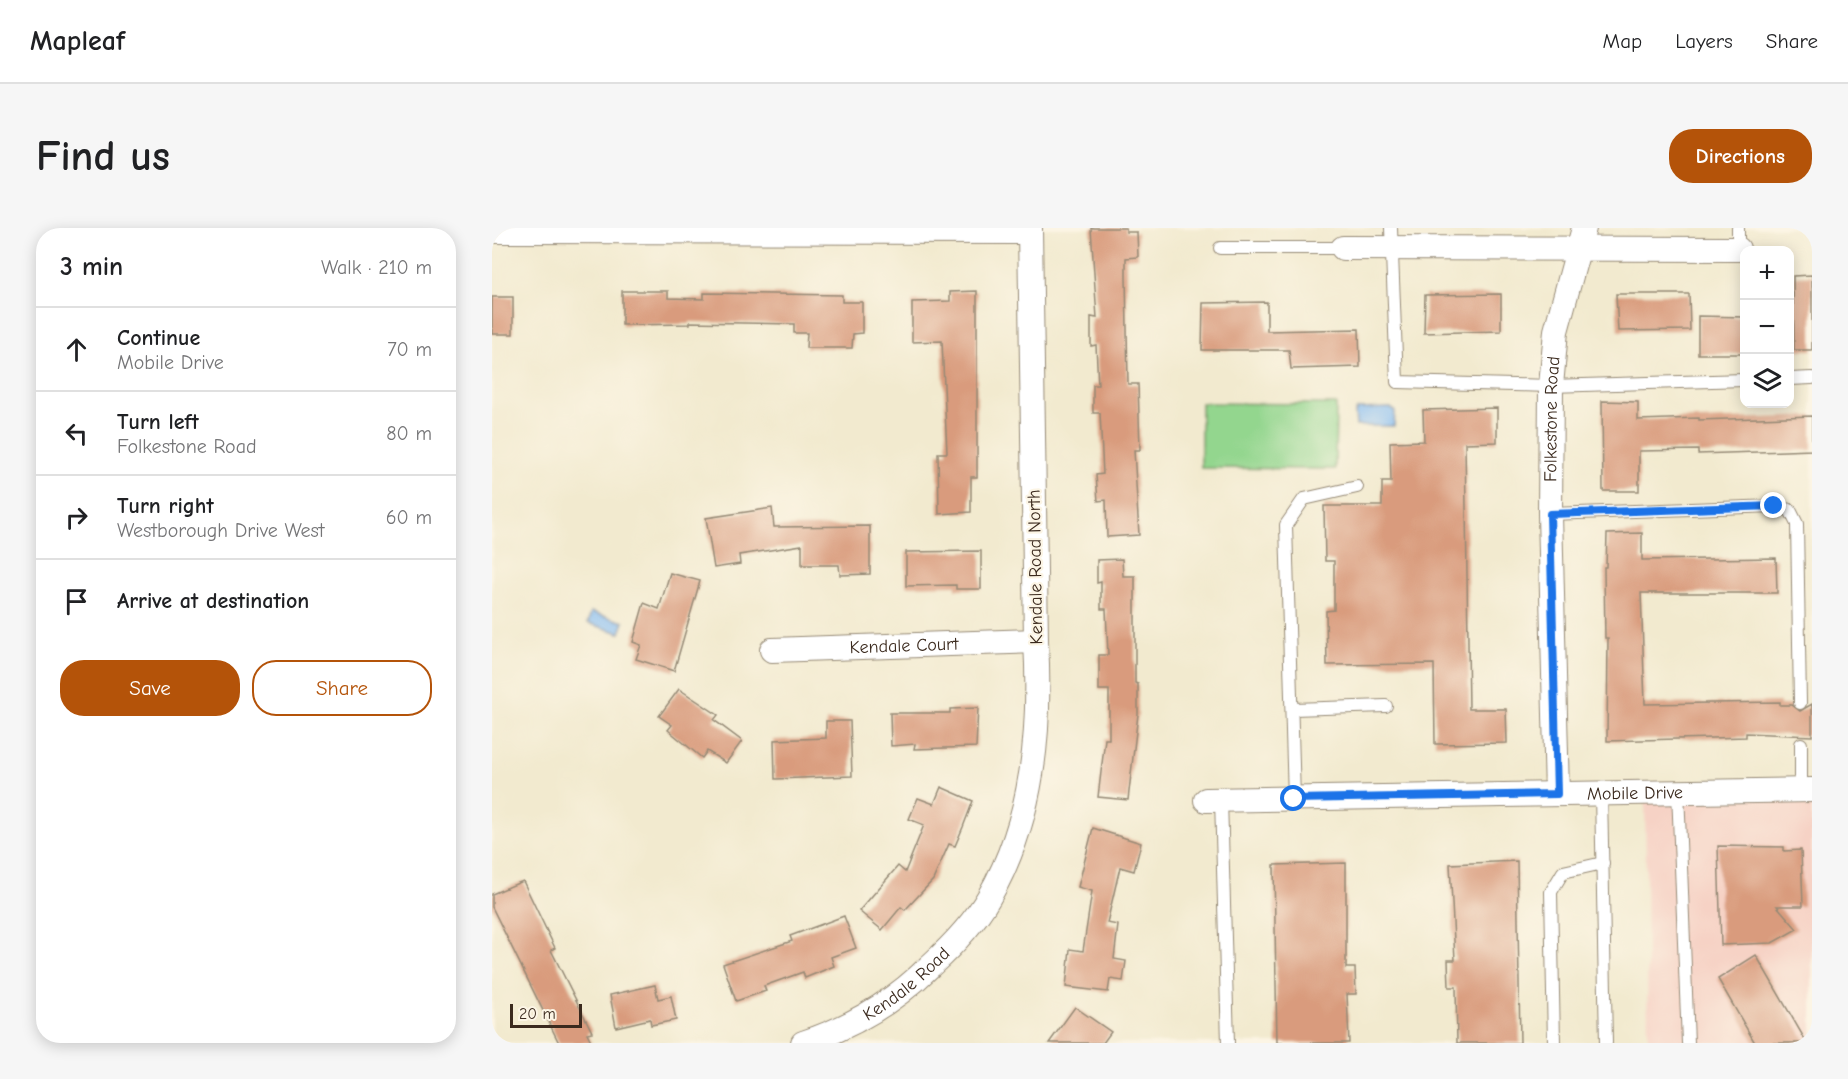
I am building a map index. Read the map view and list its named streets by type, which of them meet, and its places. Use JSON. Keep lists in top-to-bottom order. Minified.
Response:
{"streets":{"street":["Folkestone Road","Kendale Road North","Kendale Court","Mobile Drive","Kendale Road"]},"crossings":[["Folkestone Road","Mobile Drive"],["Kendale Road North","Kendale Court"],["Kendale Road North","Kendale Road"]],"scale_bar":"20 m","page":{"header":"Mapleaf","nav":["Map","Layers","Share"],"buttons":["Directions",["Save","Share"]],"title":"Find us","heading":["3 min","Walk · 210 m"],"map_buttons":["+","−"],"list":[["Continue","Mobile Drive","70 m"],["Turn left","Folkestone Road","80 m"],["Turn right","Westborough Drive West","60 m"],"Arrive at destination"],"scale":"20 m"}}
